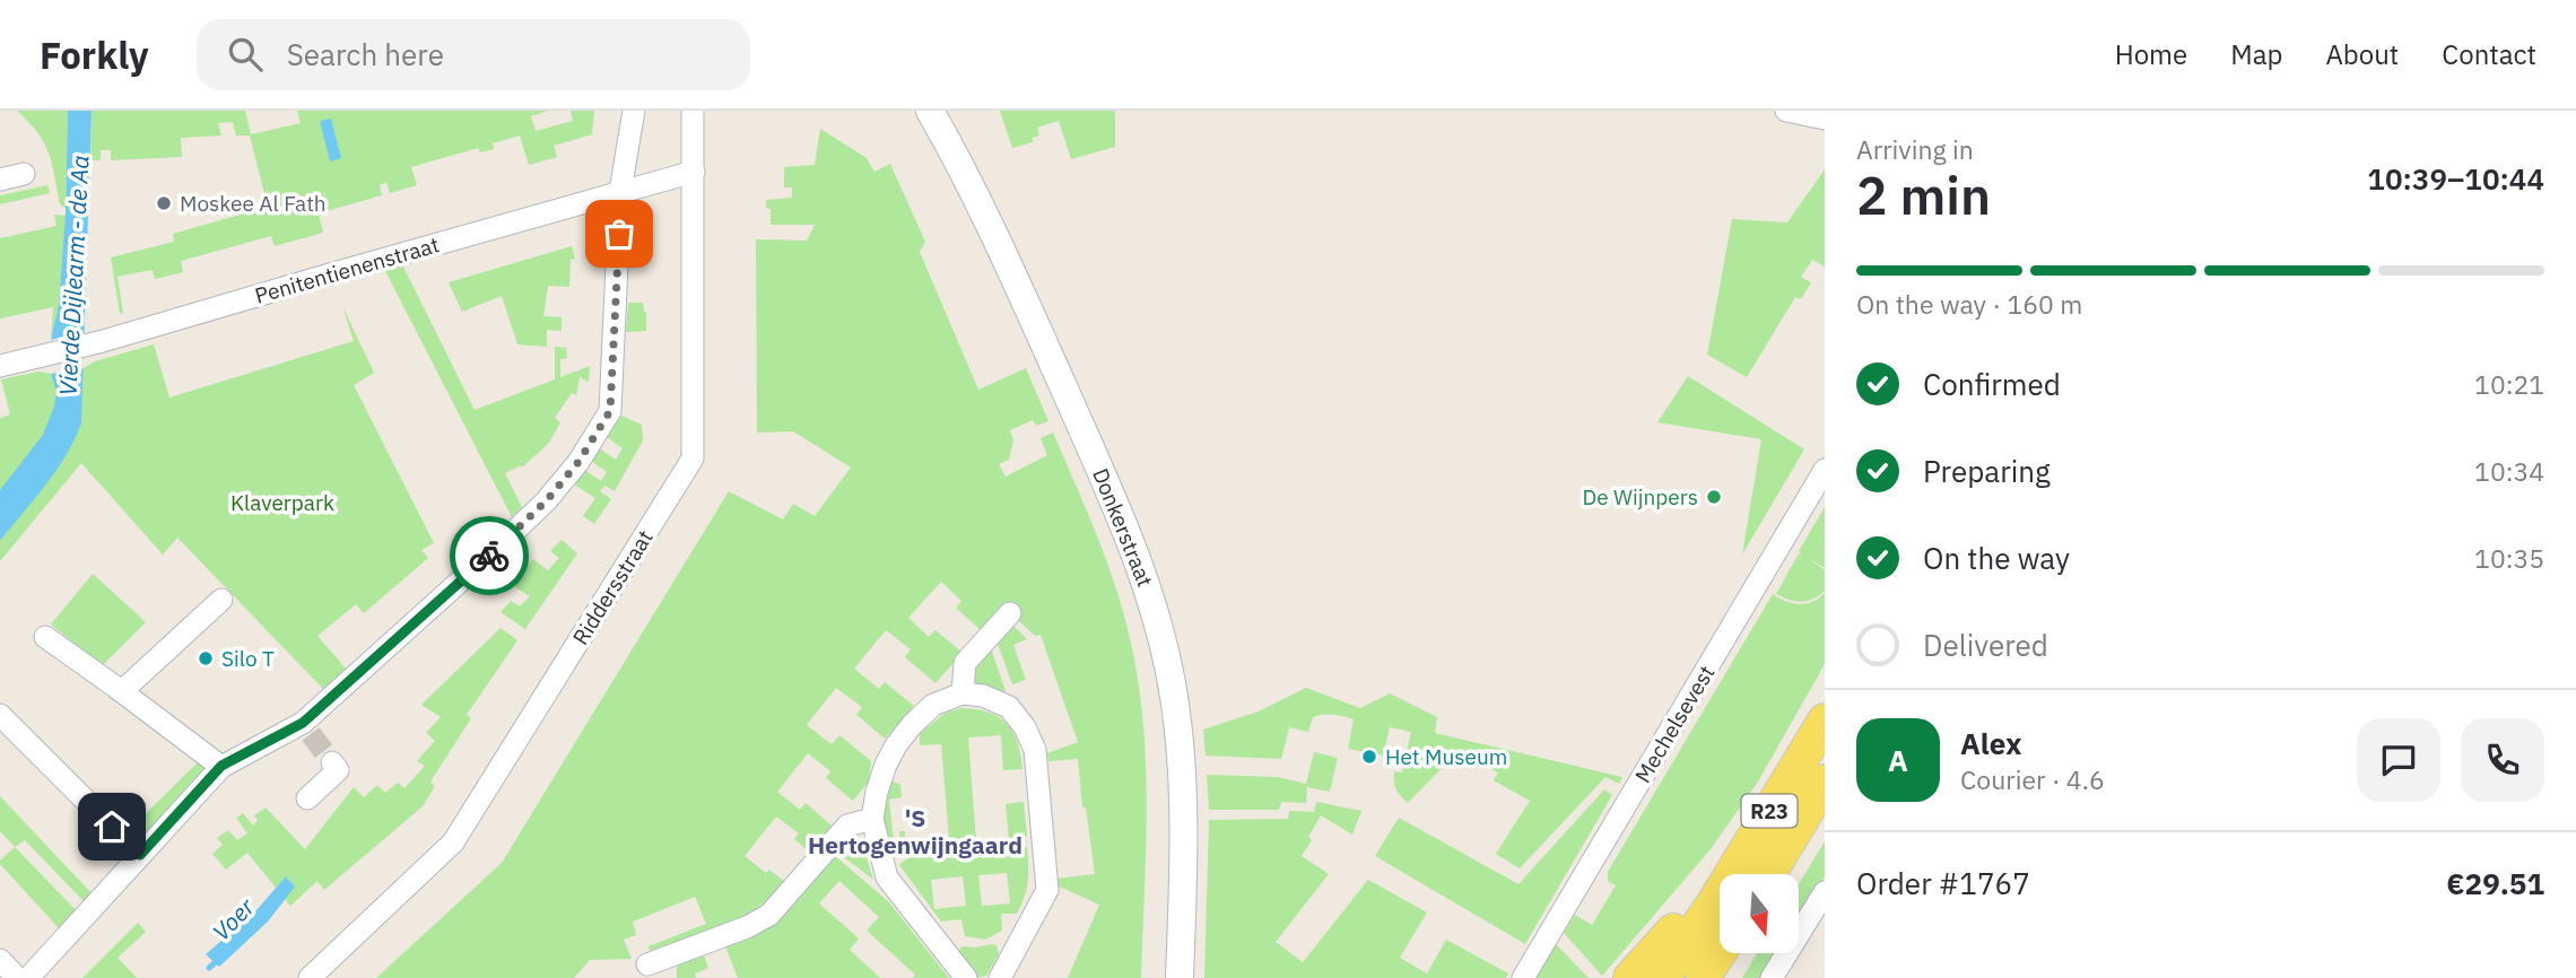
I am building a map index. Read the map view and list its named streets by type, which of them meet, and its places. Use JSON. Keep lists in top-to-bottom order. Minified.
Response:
{"streets":{"main road":["R23"],"street":["Penitentienenstraat","Donkerstraat","Riddersstraat","Mechelsevest"]},"crossings":[["Penitentienenstraat","Riddersstraat"]],"districts":["'S Hertogenwijngaard"],"water":["Vierde Dijlearm - de Aa","Voer"],"parks":["Klaverpark"],"places":["Moskee Al Fath","De Wijnpers","Silo T","Het Museum"],"north":"bottom","page":{"header":"Forkly","search":"Search here","nav":["Home","Map","About","Contact"],"heading":["2 min","Arriving in","10:39–10:44"],"panel":["Alex","Courier · 4.6","Order #1767","€29.51"],"bar":"On the way · 160 m","list":[["Confirmed","10:21"],["Preparing","10:34"],["On the way","10:35"],"Delivered"],"round":"A"}}
